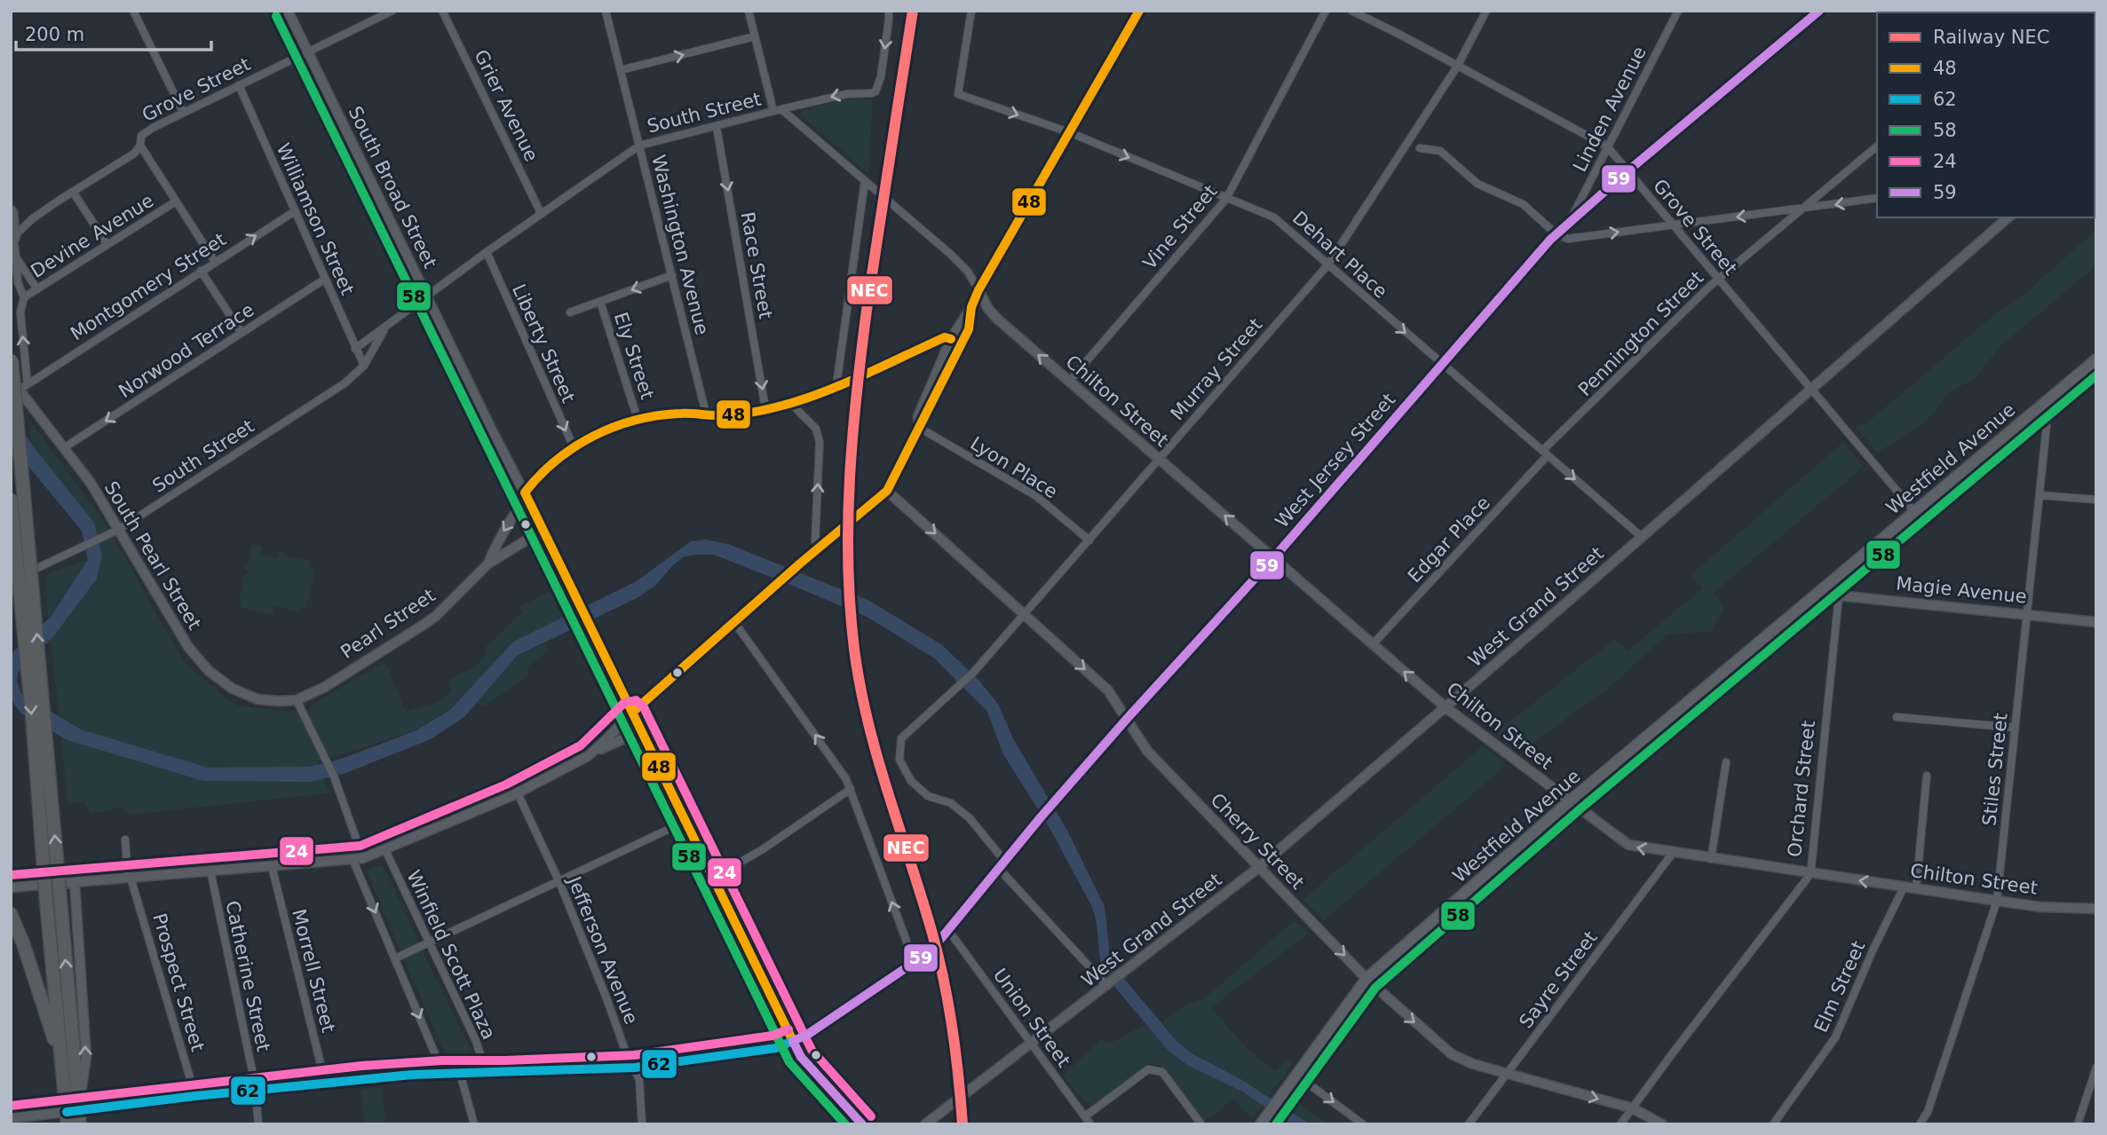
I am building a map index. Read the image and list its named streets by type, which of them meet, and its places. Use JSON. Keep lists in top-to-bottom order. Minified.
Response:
{"streets":{"main road":["Westfield Avenue"],"street":["Grove Street","Grier Avenue","Linden Avenue","South Street","South Broad Street","Williamson Street","Vine Street","Devine Avenue","Washington Avenue","Dehart Place","Race Street","Montgomery Street","Pennington Street","Liberty Street","Norwood Terrace","Ely Street","Murray Street","Chilton Street","West Jersey Street","Lyon Place","Edgar Place","South Pearl Street","Magie Avenue","West Grand Street","Pearl Street","Stiles Street","Orchard Street","Cherry Street","Jefferson Avenue","Winfield Scott Plaza","Morrell Street","Catherine Street","Sayre Street","Prospect Street","Elm Street","Union Street"]},"crossings":[["Grove Street","Linden Avenue"],["Grove Street","South Broad Street"],["Grove Street","Williamson Street"],["Grove Street","Pennington Street"],["Grove Street","Murray Street"],["Grove Street","Westfield Avenue"],["Grove Street","West Jersey Street"],["Grove Street","West Grand Street"],["Grier Avenue","South Street"],["Linden Avenue","West Jersey Street"],["South Street","South Broad Street"],["South Street","Williamson Street"],["South Street","Washington Avenue"],["South Street","Race Street"],["South Street","Liberty Street"],["South Street","Chilton Street"],["South Street","South Pearl Street"],["South Broad Street","West Jersey Street"],["South Broad Street","Pearl Street"],["Williamson Street","Montgomery Street"],["Williamson Street","Norwood Terrace"],["Vine Street","Dehart Place"],["Vine Street","Chilton Street"],["Washington Avenue","Pearl Street"],["Dehart Place","Pennington Street"],["Dehart Place","Murray Street"],["Dehart Place","West Jersey Street"],["Dehart Place","Edgar Place"],["Dehart Place","West Grand Street"],["Race Street","Pearl Street"],["Montgomery Street","South Pearl Street"],["Pennington Street","Edgar Place"],["Liberty Street","Pearl Street"],["Norwood Terrace","South Pearl Street"],["Ely Street","Pearl Street"],["Murray Street","Chilton Street"],["Murray Street","West Jersey Street"],["Murray Street","Lyon Place"],["Murray Street","Cherry Street"],["Chilton Street","Westfield Avenue"],["Chilton Street","West Jersey Street"],["Chilton Street","Edgar Place"],["Chilton Street","West Grand Street"],["Chilton Street","Stiles Street"],["Chilton Street","Orchard Street"],["Chilton Street","Sayre Street"],["Chilton Street","Elm Street"],["Westfield Avenue","Stiles Street"],["Westfield Avenue","Cherry Street"],["West Jersey Street","Cherry Street"],["West Jersey Street","Jefferson Avenue"],["West Jersey Street","Winfield Scott Plaza"],["West Jersey Street","Morrell Street"],["West Jersey Street","Catherine Street"],["West Jersey Street","Prospect Street"],["West Jersey Street","Union Street"],["South Pearl Street","Pearl Street"],["Magie Avenue","Stiles Street"],["Magie Avenue","Orchard Street"],["West Grand Street","Cherry Street"],["West Grand Street","Union Street"],["Orchard Street","Cherry Street"],["Cherry Street","Sayre Street"]],"one_way":["Dehart Place","Race Street","Liberty Street","Norwood Terrace","Chilton Street","Cherry Street"],"lines":["rail line NEC","transit line 48","transit line 59","transit line 58","transit line 24","transit line 62"],"legend":["Railway NEC","48","62","58","24","59"],"scale_bar":"200 m"}
